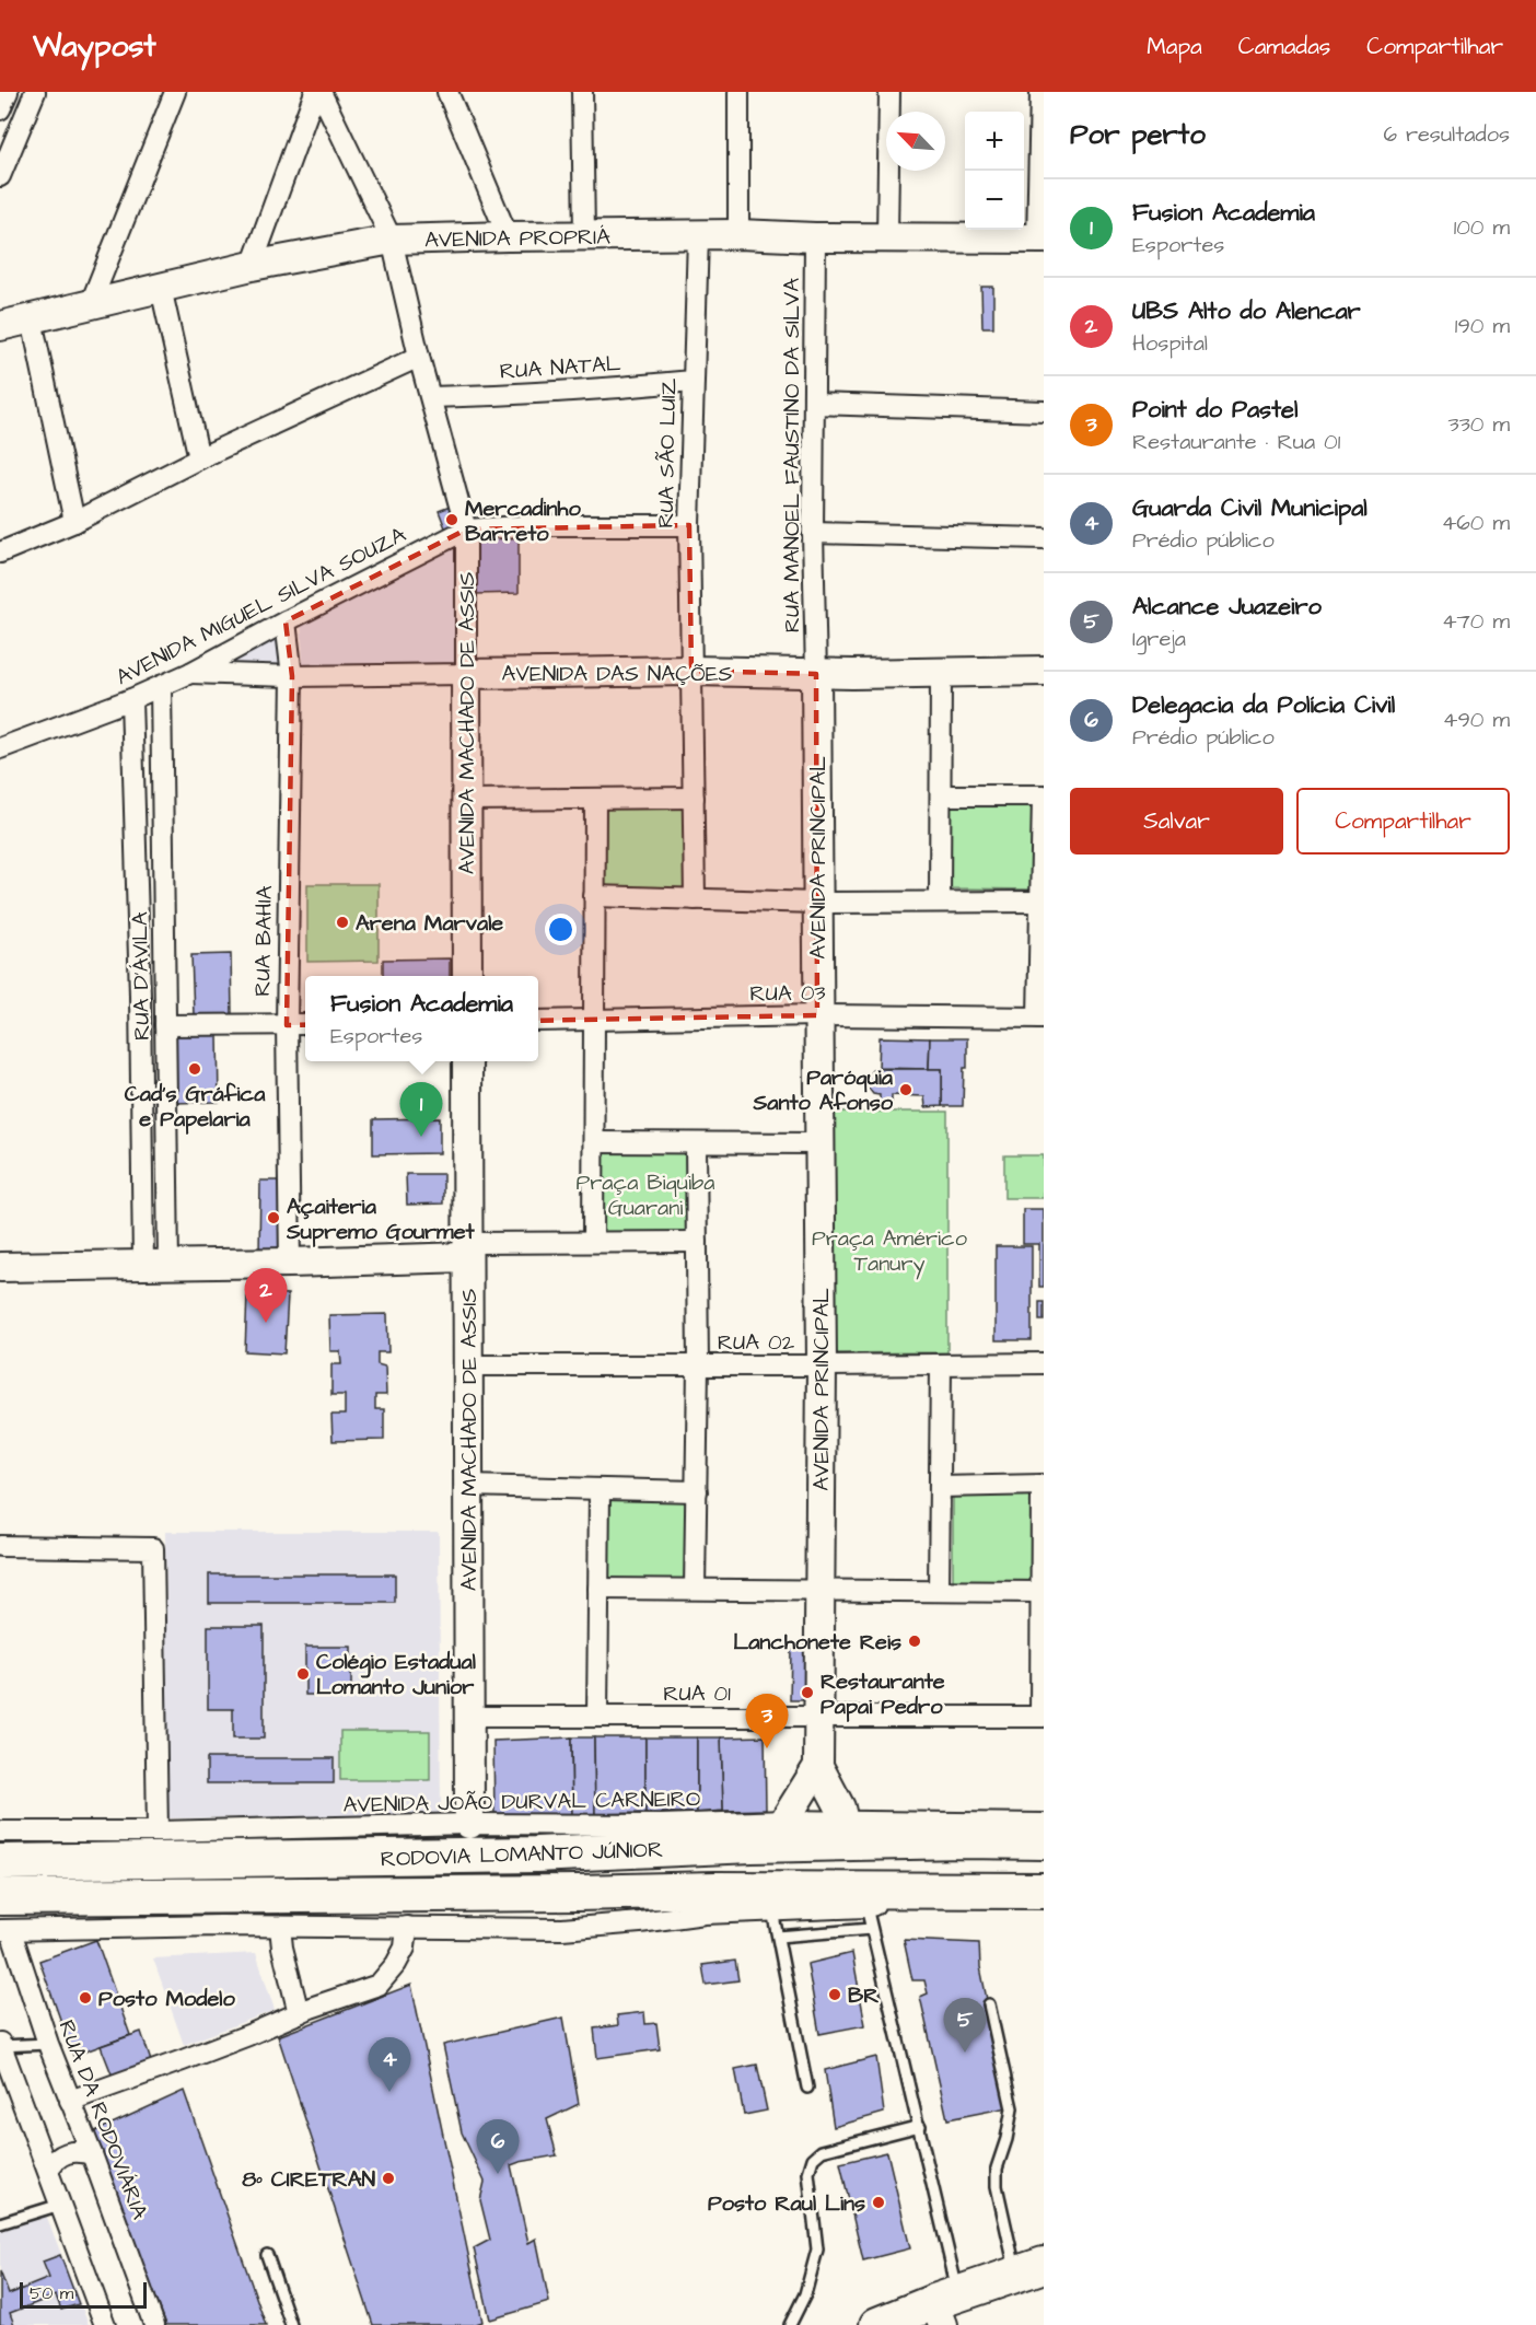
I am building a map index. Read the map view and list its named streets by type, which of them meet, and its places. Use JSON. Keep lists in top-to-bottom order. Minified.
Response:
{"streets":{"highway":["RODOVIA LOMANTO JÚNIOR"],"street":["AVENIDA PROPRIÁ","RUA NATAL","RUA SÃO LUIZ","RUA MANOEL FAUSTINO DA SILVA","AVENIDA MIGUEL SILVA SOUZA","AVENIDA DAS NAÇÕES","AVENIDA MACHADO DE ASSIS","AVENIDA PRINCIPAL","RUA BAHIA","RUA D'ÁVILA","RUA 03","RUA 02","RUA 01","AVENIDA JOÃO DURVAL CARNEIRO","RUA DA RODOVIÁRIA"]},"crossings":[["AVENIDA PROPRIÁ","RUA SÃO LUIZ"],["AVENIDA PROPRIÁ","RUA MANOEL FAUSTINO DA SILVA"],["AVENIDA PROPRIÁ","AVENIDA MACHADO DE ASSIS"],["RUA NATAL","RUA SÃO LUIZ"],["RUA NATAL","AVENIDA MACHADO DE ASSIS"],["RUA SÃO LUIZ","AVENIDA DAS NAÇÕES"],["RUA MANOEL FAUSTINO DA SILVA","AVENIDA DAS NAÇÕES"],["RUA MANOEL FAUSTINO DA SILVA","AVENIDA PRINCIPAL"],["AVENIDA MIGUEL SILVA SOUZA","AVENIDA DAS NAÇÕES"],["AVENIDA MIGUEL SILVA SOUZA","AVENIDA MACHADO DE ASSIS"],["AVENIDA MIGUEL SILVA SOUZA","RUA BAHIA"],["AVENIDA MIGUEL SILVA SOUZA","RUA D'ÁVILA"],["AVENIDA DAS NAÇÕES","AVENIDA MACHADO DE ASSIS"],["AVENIDA DAS NAÇÕES","AVENIDA PRINCIPAL"],["AVENIDA DAS NAÇÕES","RUA BAHIA"],["AVENIDA MACHADO DE ASSIS","RUA 02"],["AVENIDA MACHADO DE ASSIS","RUA 01"],["AVENIDA MACHADO DE ASSIS","AVENIDA JOÃO DURVAL CARNEIRO"],["AVENIDA PRINCIPAL","RUA 03"],["AVENIDA PRINCIPAL","RUA 02"],["AVENIDA PRINCIPAL","RUA 01"]],"parks":["Praça Biquiba Guarani","Praça Américo Tanury"],"places":["Mercadinho Barreto","Arena Marvale","Cad's Gráfica e Papelaria","Paróquia Santo Afonso","Açaiteria Supremo Gourmet","Lanchonete Reis","Colégio Estadual Lomanto Junior","Restaurante Papai Pedro","BR","Posto Modelo","8º CIRETRAN","Posto Raul Lins"],"scale_bar":"50 m","north":"top left","page":{"header":"Waypost","nav":["Mapa","Camadas","Compartilhar"],"heading":["Por perto","6 resultados"],"map_buttons":["+","−"],"list":[{"mark":"1","name":"Fusion Academia","note":"Esportes","value":"100 m"},{"mark":"2","name":"UBS Alto do Alencar","note":"Hospital","value":"190 m"},{"mark":"3","name":"Point do Pastel","note":"Restaurante · Rua 01","value":"330 m"},{"mark":"4","name":"Guarda Civil Municipal","note":"Prédio público","value":"460 m"},{"mark":"5","name":"Alcance Juazeiro","note":"Igreja","value":"470 m"},{"mark":"6","name":"Delegacia da Polícia Civil","note":"Prédio público","value":"490 m"}],"buttons":["Salvar","Compartilhar"],"popup":["Fusion Academia","Esportes"],"pins":["1","2","3","5","4","6"],"scale":"50 m"}}
